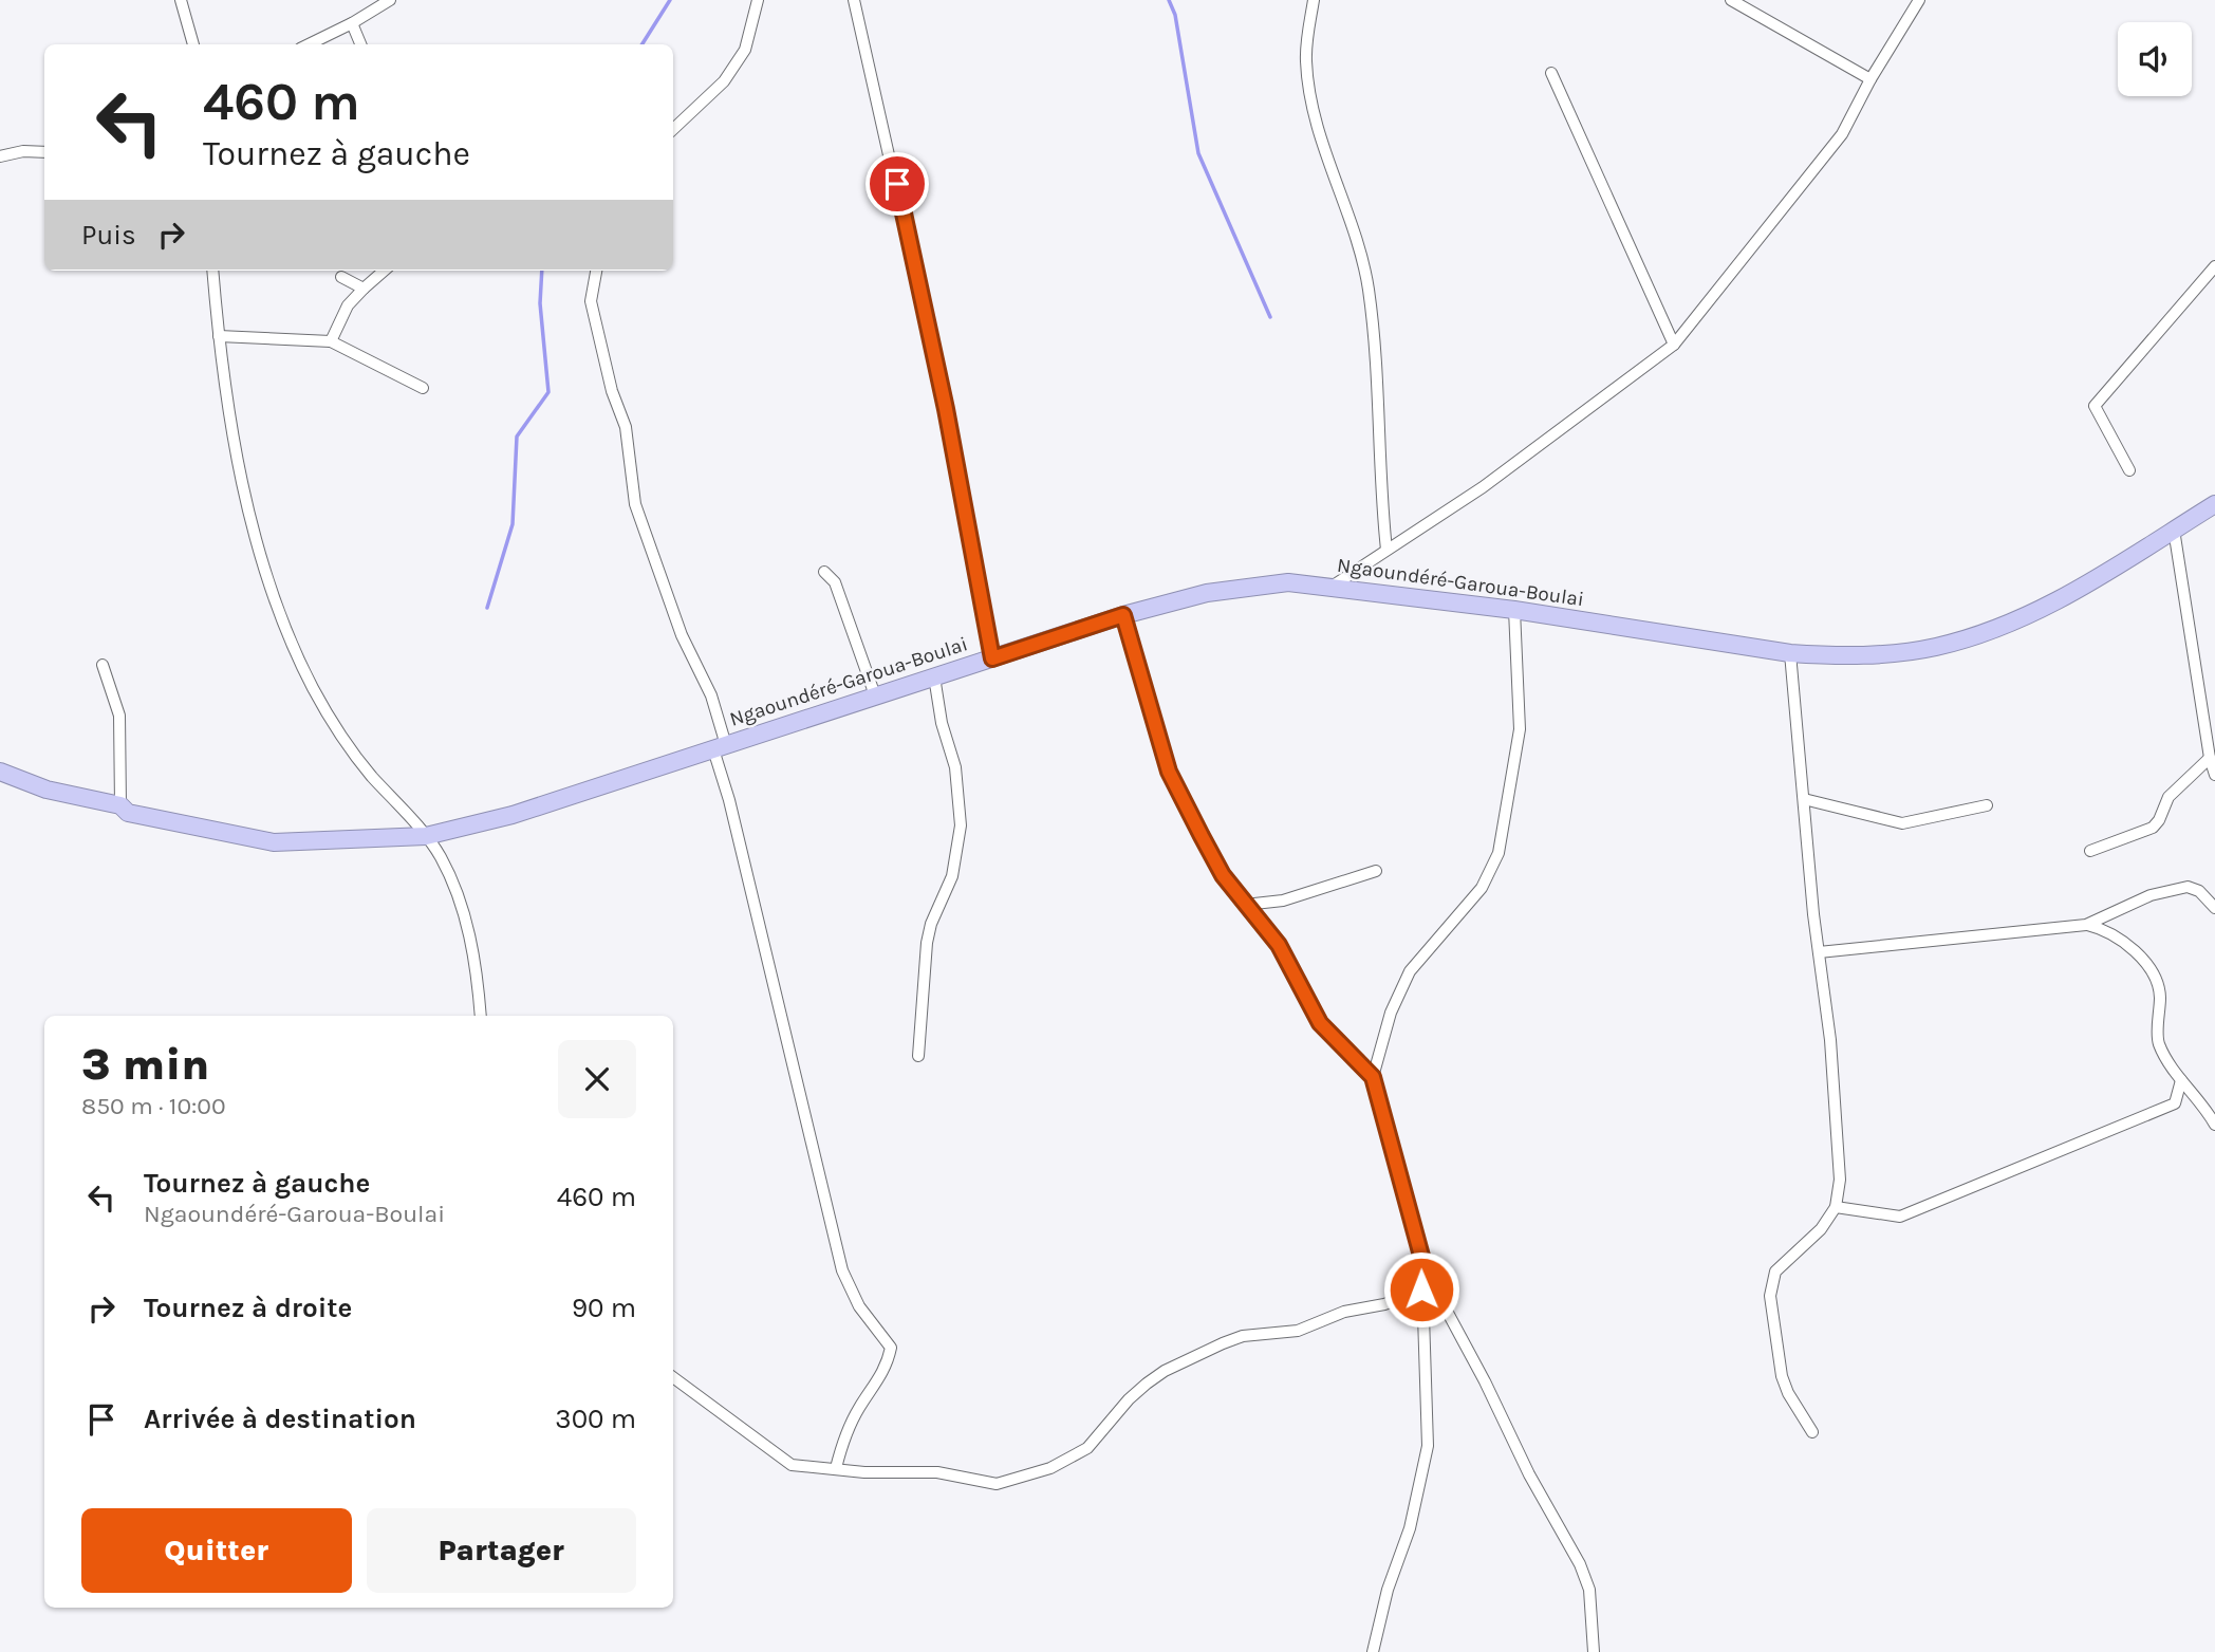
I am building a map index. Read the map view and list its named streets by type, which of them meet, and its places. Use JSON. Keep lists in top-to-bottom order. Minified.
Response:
{"streets":{"highway":["Ngaoundéré-Garoua-Boulai"]},"page":{"turn":["460 m","Tournez à gauche"],"then":"Puis","heading":["3 min","850 m · 10:00"],"list":[{"name":"Tournez à gauche","note":"Ngaoundéré-Garoua-Boulai","value":"460 m"},{"name":"Tournez à droite","value":"90 m"},{"name":"Arrivée à destination","value":"300 m"}],"buttons":["Quitter","Partager"]}}
